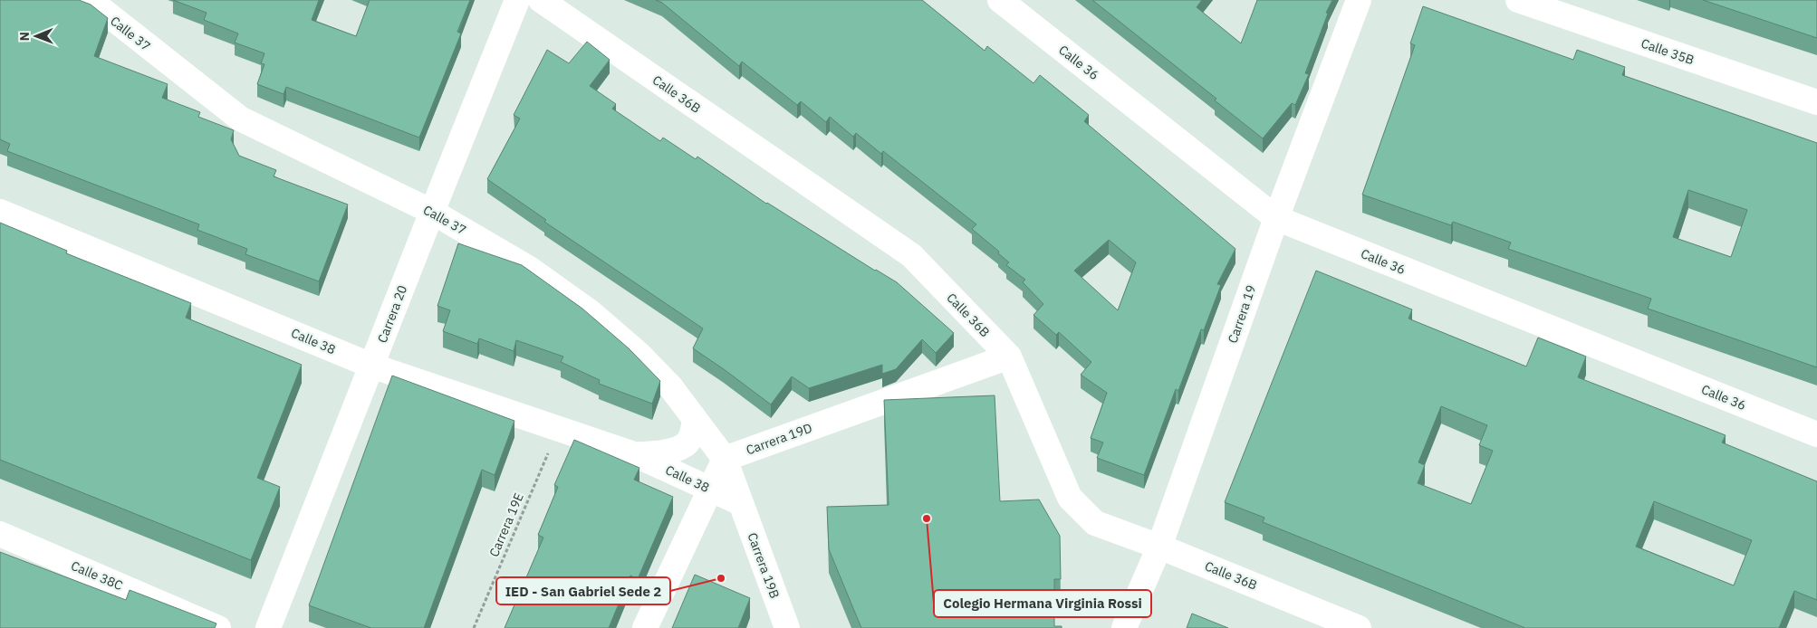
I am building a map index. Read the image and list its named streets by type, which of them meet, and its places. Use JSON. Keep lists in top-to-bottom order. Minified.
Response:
{"streets":{"street":["Calle 37","Calle 35B","Calle 36","Calle 36B","Carrera 20","Carrera 19","Calle 38","Carrera 19D","Carrera 19B","Calle 38C"],"path":["Carrera 19E"]},"crossings":[["Calle 37","Carrera 20"],["Calle 37","Calle 38"],["Calle 37","Carrera 19D"],["Calle 37","Carrera 19B"],["Calle 36","Carrera 19"],["Calle 36B","Carrera 19"],["Calle 36B","Carrera 19D"],["Carrera 20","Calle 38"],["Calle 38","Carrera 19E"],["Calle 38","Carrera 19B"]],"places":["Colegio Hermana Virginia Rossi","IED - San Gabriel Sede 2"],"north":"left"}
